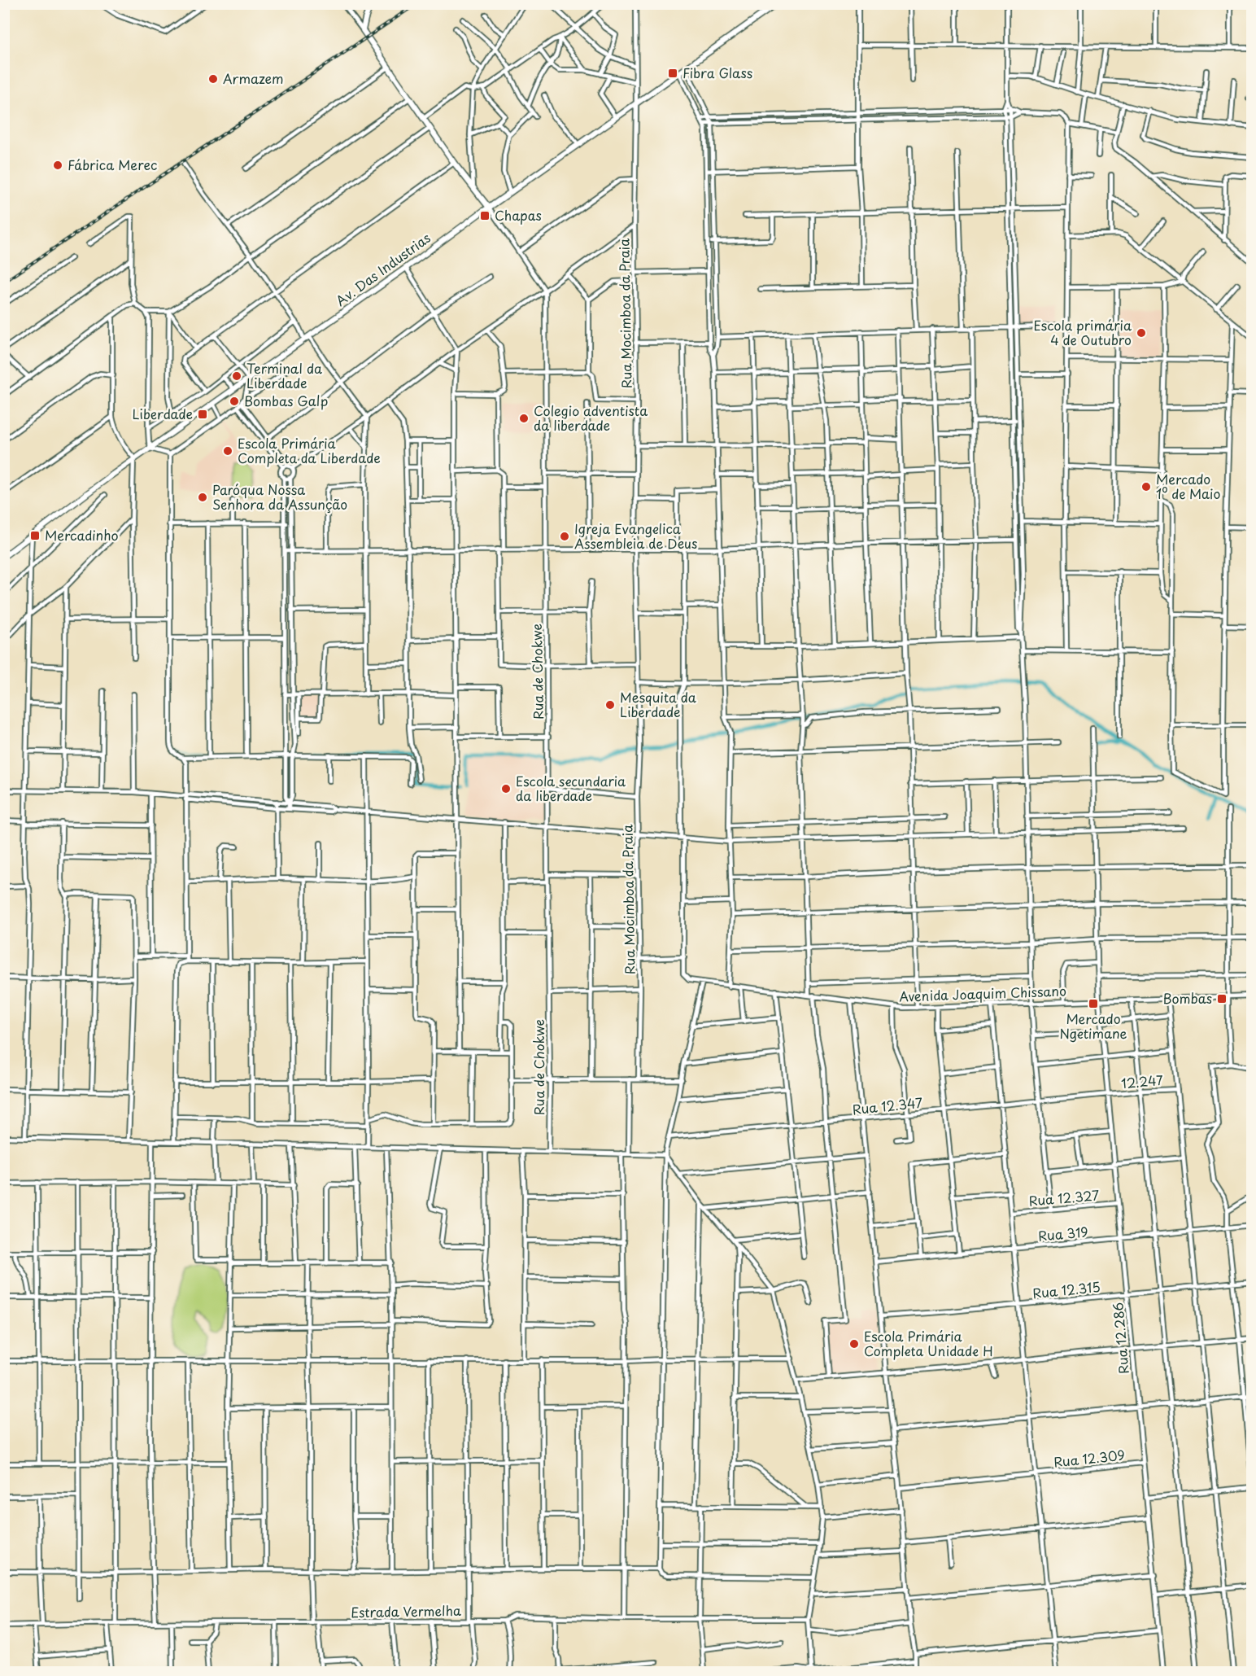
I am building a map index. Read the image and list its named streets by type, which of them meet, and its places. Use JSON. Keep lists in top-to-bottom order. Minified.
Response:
{"streets":{"main road":["Av. Das Industrias"],"street":["Rua Mocimboa da Praia","Rua de Chokwe","Avenida Joaquim Chissano","12.247","Rua 12.347","Rua 12.327","Rua 319","Rua 12.315","Rua 12.286","Rua 12.309","Estrada Vermelha"]},"crossings":[["Av. Das Industrias","Rua Mocimboa da Praia"],["Avenida Joaquim Chissano","Rua 12.286"],["12.247","Rua 12.347"],["12.247","Rua 12.286"],["Rua 12.347","Rua 12.286"],["Rua 12.327","Rua 12.286"],["Rua 319","Rua 12.286"],["Rua 12.315","Rua 12.286"],["Rua 12.286","Rua 12.309"]],"places":{"transit":["Fibra Glass","Chapas","Liberdade","Mercadinho","Bombas","Mercado Ngetimane"],"other":["Armazem","Fábrica Merec","Escola primária 4 de Outubro","Terminal da Liberdade","Bombas Galp","Colegio adventista da liberdade","Escola Primária Completa da Liberdade","Mercado 1º de Maio","Paróqua Nossa Senhora da Assunção","Igreja Evangelica Assembleia de Deus","Mesquita da Liberdade","Escola secundaria da liberdade","Escola Primária Completa Unidade H"]}}
